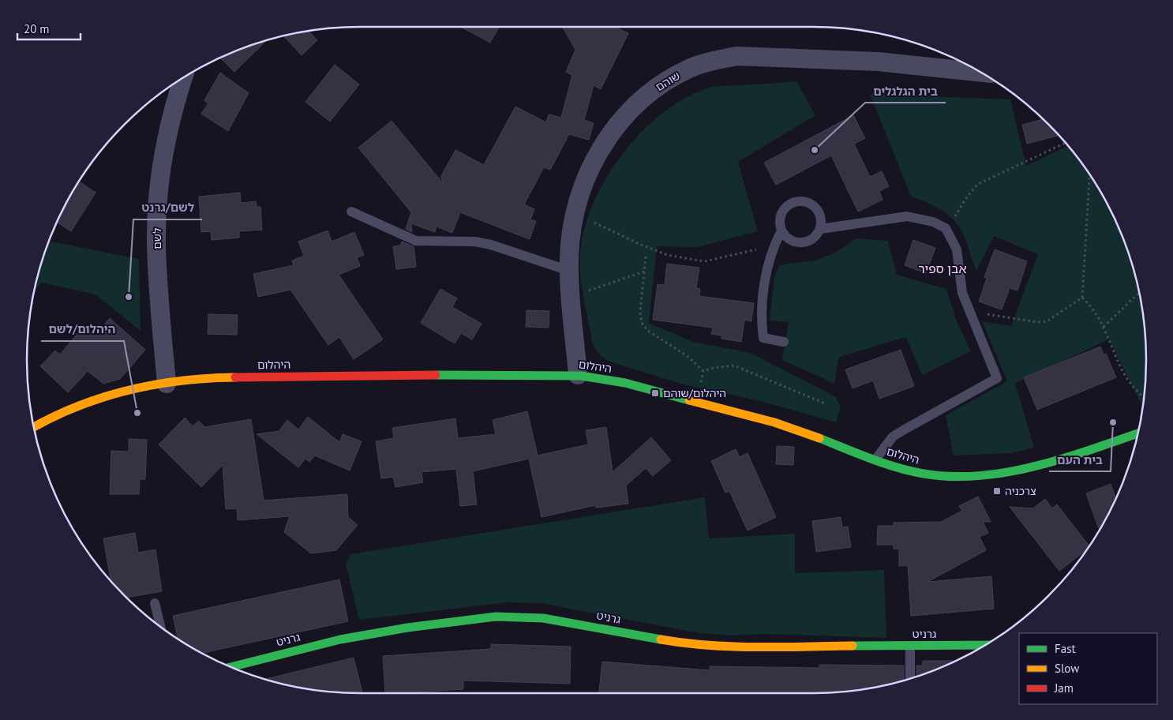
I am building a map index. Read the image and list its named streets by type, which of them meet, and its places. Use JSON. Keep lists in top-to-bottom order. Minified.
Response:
{"streets":{"street":["שוהם","לשם","היהלום","גרניט"]},"crossings":[["שוהם","היהלום"],["לשם","היהלום"]],"districts":["אבן ספיר"],"places":{"other":["בית הגלגלים","לשם/גרנט","היהלום/לשם","בית העם"],"transit":["היהלום/שוהם","צרכניה"]},"legend":["Fast","Slow","Jam"],"scale_bar":"20 m"}
